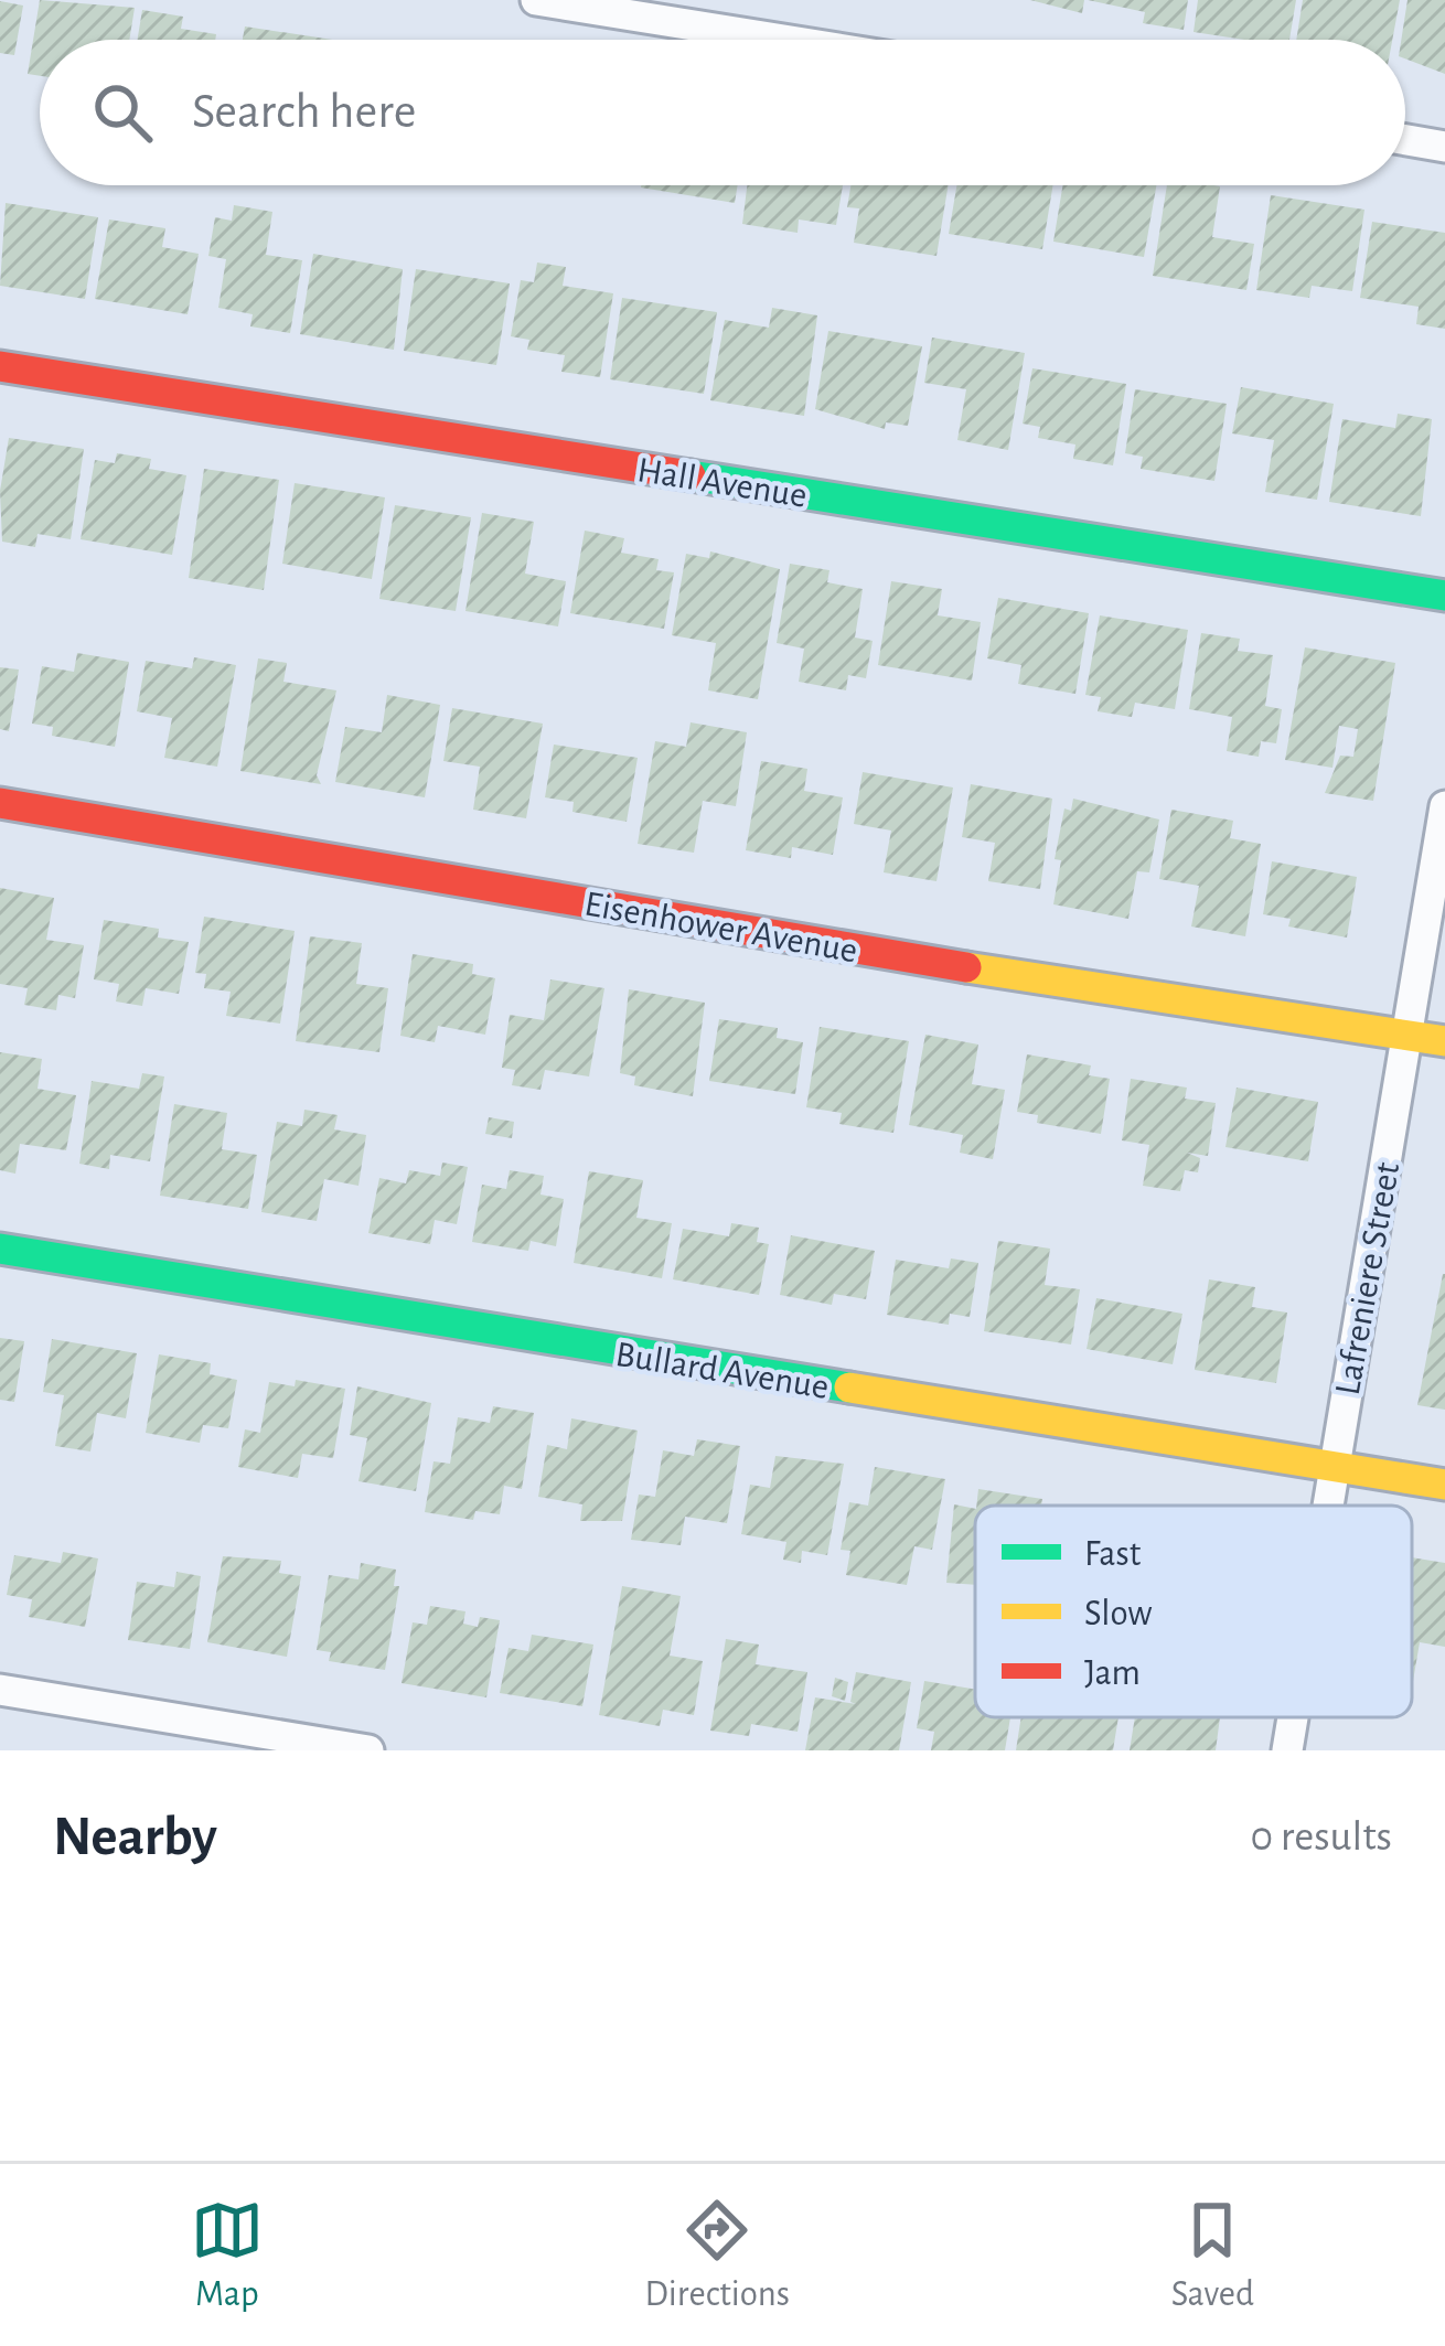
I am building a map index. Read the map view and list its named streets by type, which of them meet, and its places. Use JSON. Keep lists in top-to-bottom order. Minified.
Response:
{"streets":{"street":["Hall Avenue","Eisenhower Avenue","Lafreniere Street","Bullard Avenue"]},"crossings":[["Eisenhower Avenue","Lafreniere Street"],["Lafreniere Street","Bullard Avenue"]],"legend":["Fast","Slow","Jam"],"page":{"search":"Search here","heading":["Nearby","0 results"],"nav":["Map","Directions","Saved"]}}
